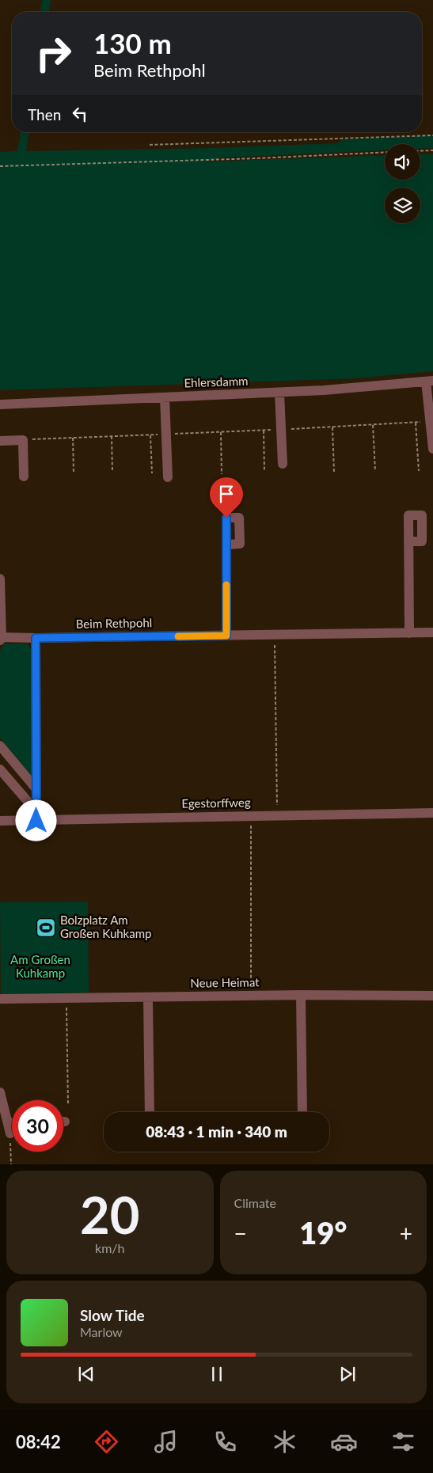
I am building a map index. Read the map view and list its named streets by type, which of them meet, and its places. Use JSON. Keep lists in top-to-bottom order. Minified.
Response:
{"streets":{"street":["Ehlersdamm","Beim Rethpohl","Egestorffweg","Neue Heimat"]},"parks":["Am Großen Kuhkamp"],"places":{"sports":["Bolzplatz Am Großen Kuhkamp"]},"page":{"turn":["130 m","Beim Rethpohl"],"then":"Then","limit":"30","trip":"08:43 · 1 min · 340 m","tile":[["20","km/h"],"Climate"],"heat":["−","19°","+"],"song":["Slow Tide","Marlow"],"tabs":"08:42"}}
